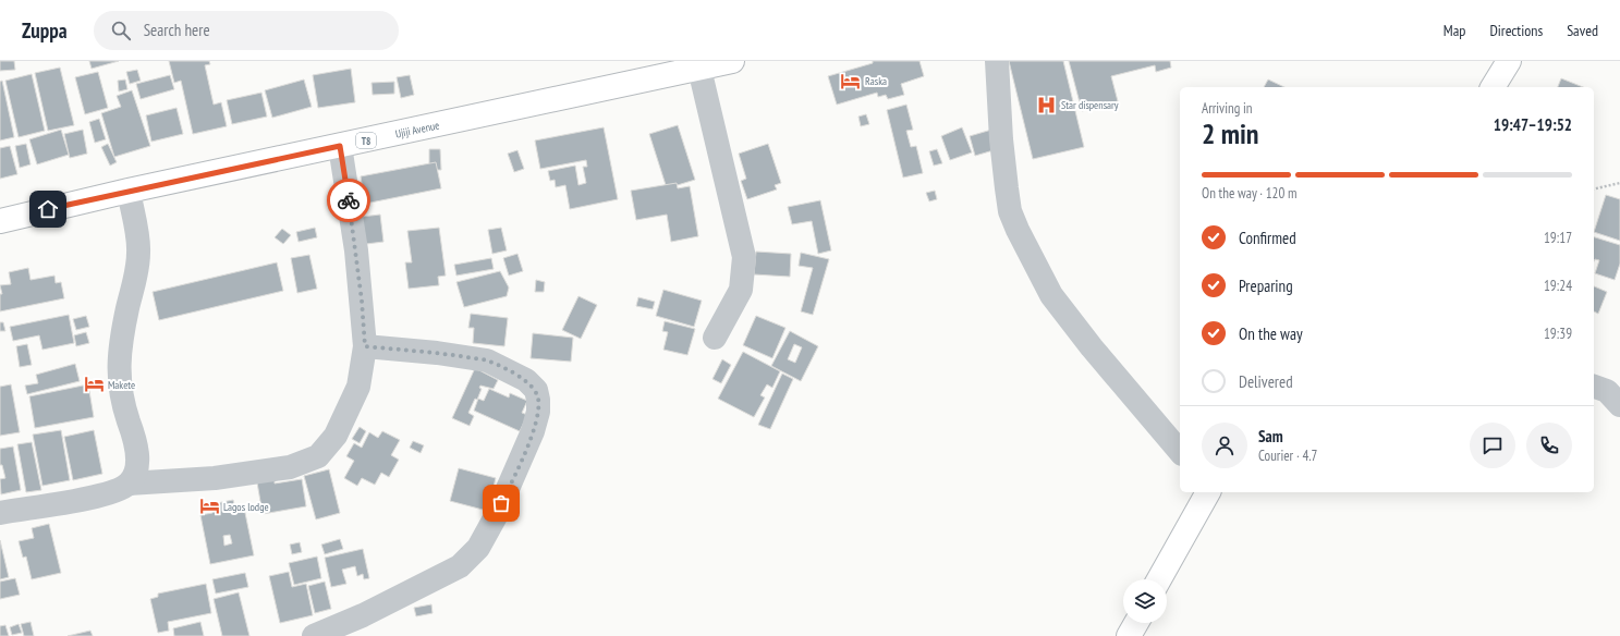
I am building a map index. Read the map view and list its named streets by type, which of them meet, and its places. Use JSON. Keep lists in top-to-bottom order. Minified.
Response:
{"streets":{"main road":["Ujiji Avenue","T8"]},"places":{"hotel":["Raska","Makete","Lagos lodge"],"hospital":["Star dispensary"]},"page":{"header":"Zuppa","search":"Search here","nav":["Map","Directions","Saved"],"heading":["2 min","Arriving in","19:47–19:52"],"panel":["Sam","Courier · 4.7"],"bar":"On the way · 120 m","list":[["Confirmed","19:17"],["Preparing","19:24"],["On the way","19:39"],"Delivered"]}}
